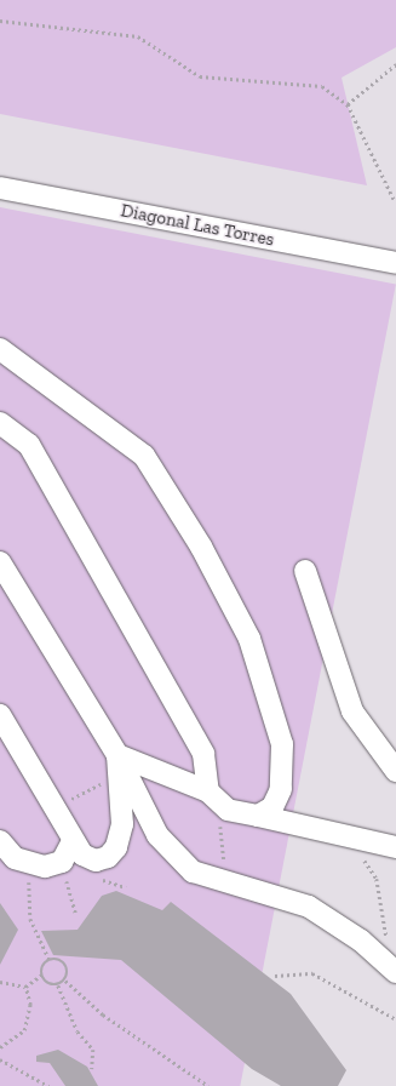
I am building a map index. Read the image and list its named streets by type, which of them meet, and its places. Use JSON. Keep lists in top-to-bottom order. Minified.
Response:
{"streets":{"street":["Diagonal Las Torres"]}}
